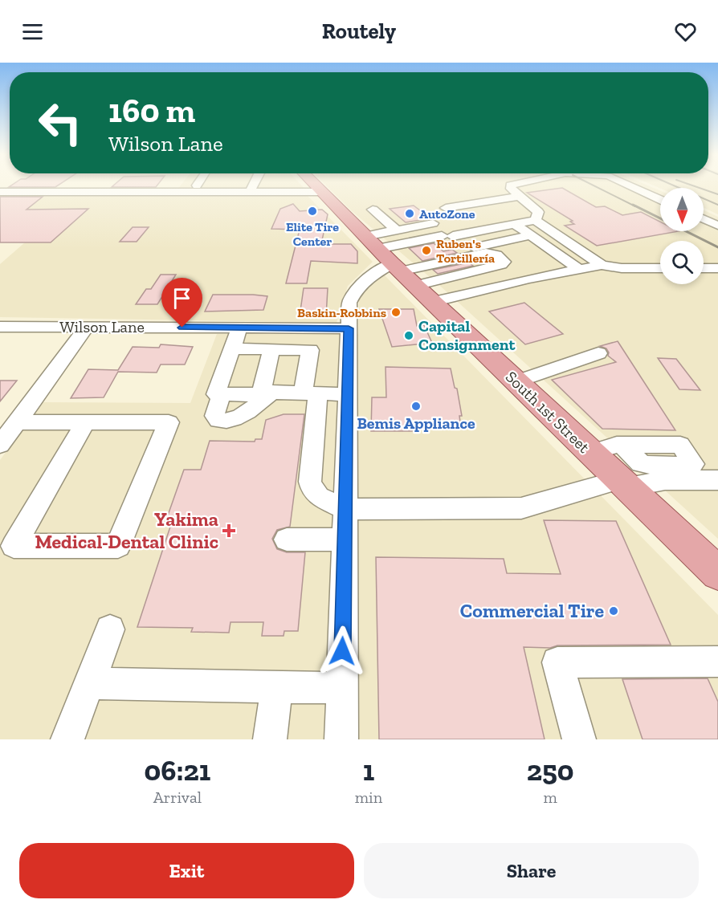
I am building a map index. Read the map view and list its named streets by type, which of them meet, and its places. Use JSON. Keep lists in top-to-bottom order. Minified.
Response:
{"streets":{"main road":["South 1st Street"],"street":["Wilson Lane"]},"places":{"other":["Elite Tire Center","AutoZone","Ruben's Tortillería","Baskin-Robbins","Capital Consignment","Bemis Appliance","Commercial Tire"],"health":["Yakima Medical-Dental Clinic"]},"north":"bottom","page":{"header":"Routely","turn":["160 m","Wilson Lane"],"eta":["06:21","Arrival","1","min","250","m"],"buttons":["Exit","Share"]}}
